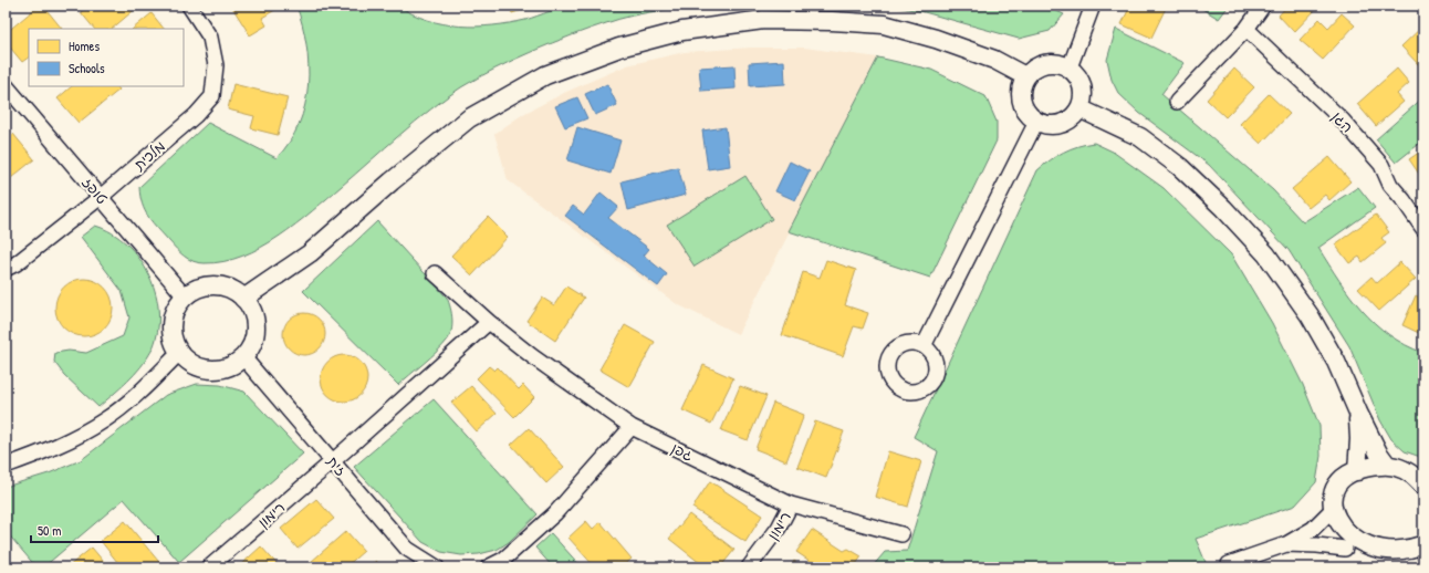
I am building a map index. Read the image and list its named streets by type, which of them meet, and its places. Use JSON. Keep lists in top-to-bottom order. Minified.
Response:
{"streets":{"street":["הגן","מלכית","טופז","גפן","זית","רימון"]},"crossings":[["מלכית","טופז"],["טופז","זית"],["גפן","רימון"],["זית","רימון"]],"legend":["Homes","Schools"],"scale_bar":"50 m"}
